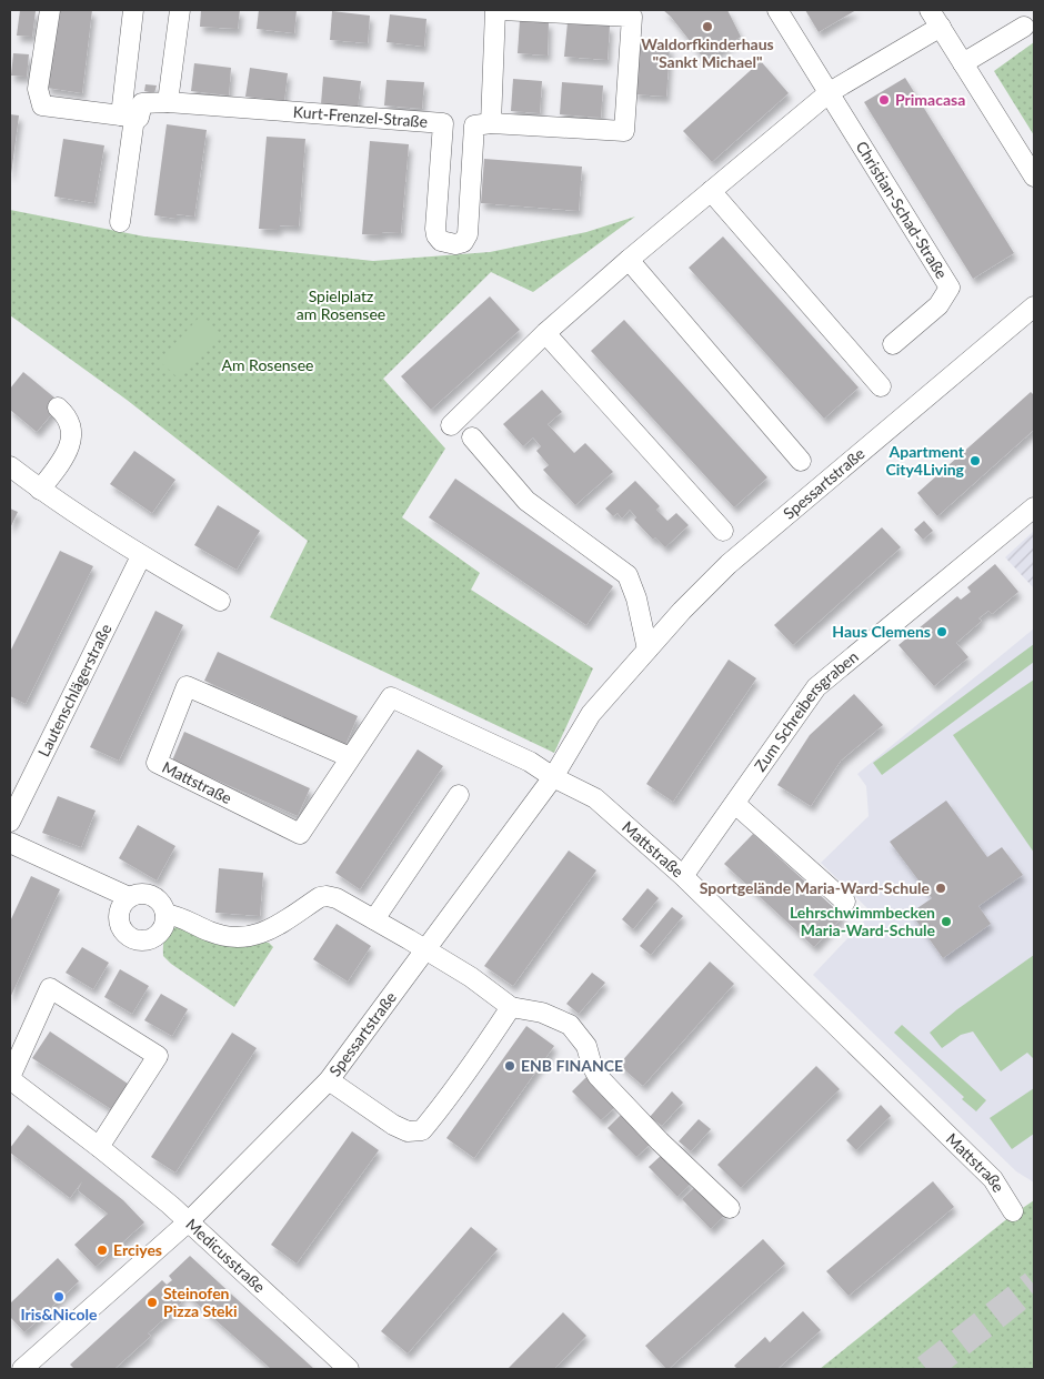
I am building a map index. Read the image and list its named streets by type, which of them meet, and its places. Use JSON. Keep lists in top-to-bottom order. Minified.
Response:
{"streets":{"street":["Kurt-Frenzel-Straße","Christian-Schad-Straße","Spessartstraße","Lautenschlägerstraße","Zum Schreibersgraben","Mattstraße","Medicusstraße"]},"crossings":[["Spessartstraße","Mattstraße"],["Spessartstraße","Medicusstraße"],["Zum Schreibersgraben","Mattstraße"]],"parks":["Spielplatz am Rosensee","Am Rosensee"],"places":["Waldorfkinderhaus \"Sankt Michael\"","Primacasa","Apartment City4Living","Haus Clemens","Sportgelände Maria-Ward-Schule","Lehrschwimmbecken Maria-Ward-Schule","ENB FINANCE","Erciyes","Iris&Nicole","Steinofen Pizza Steki"]}
